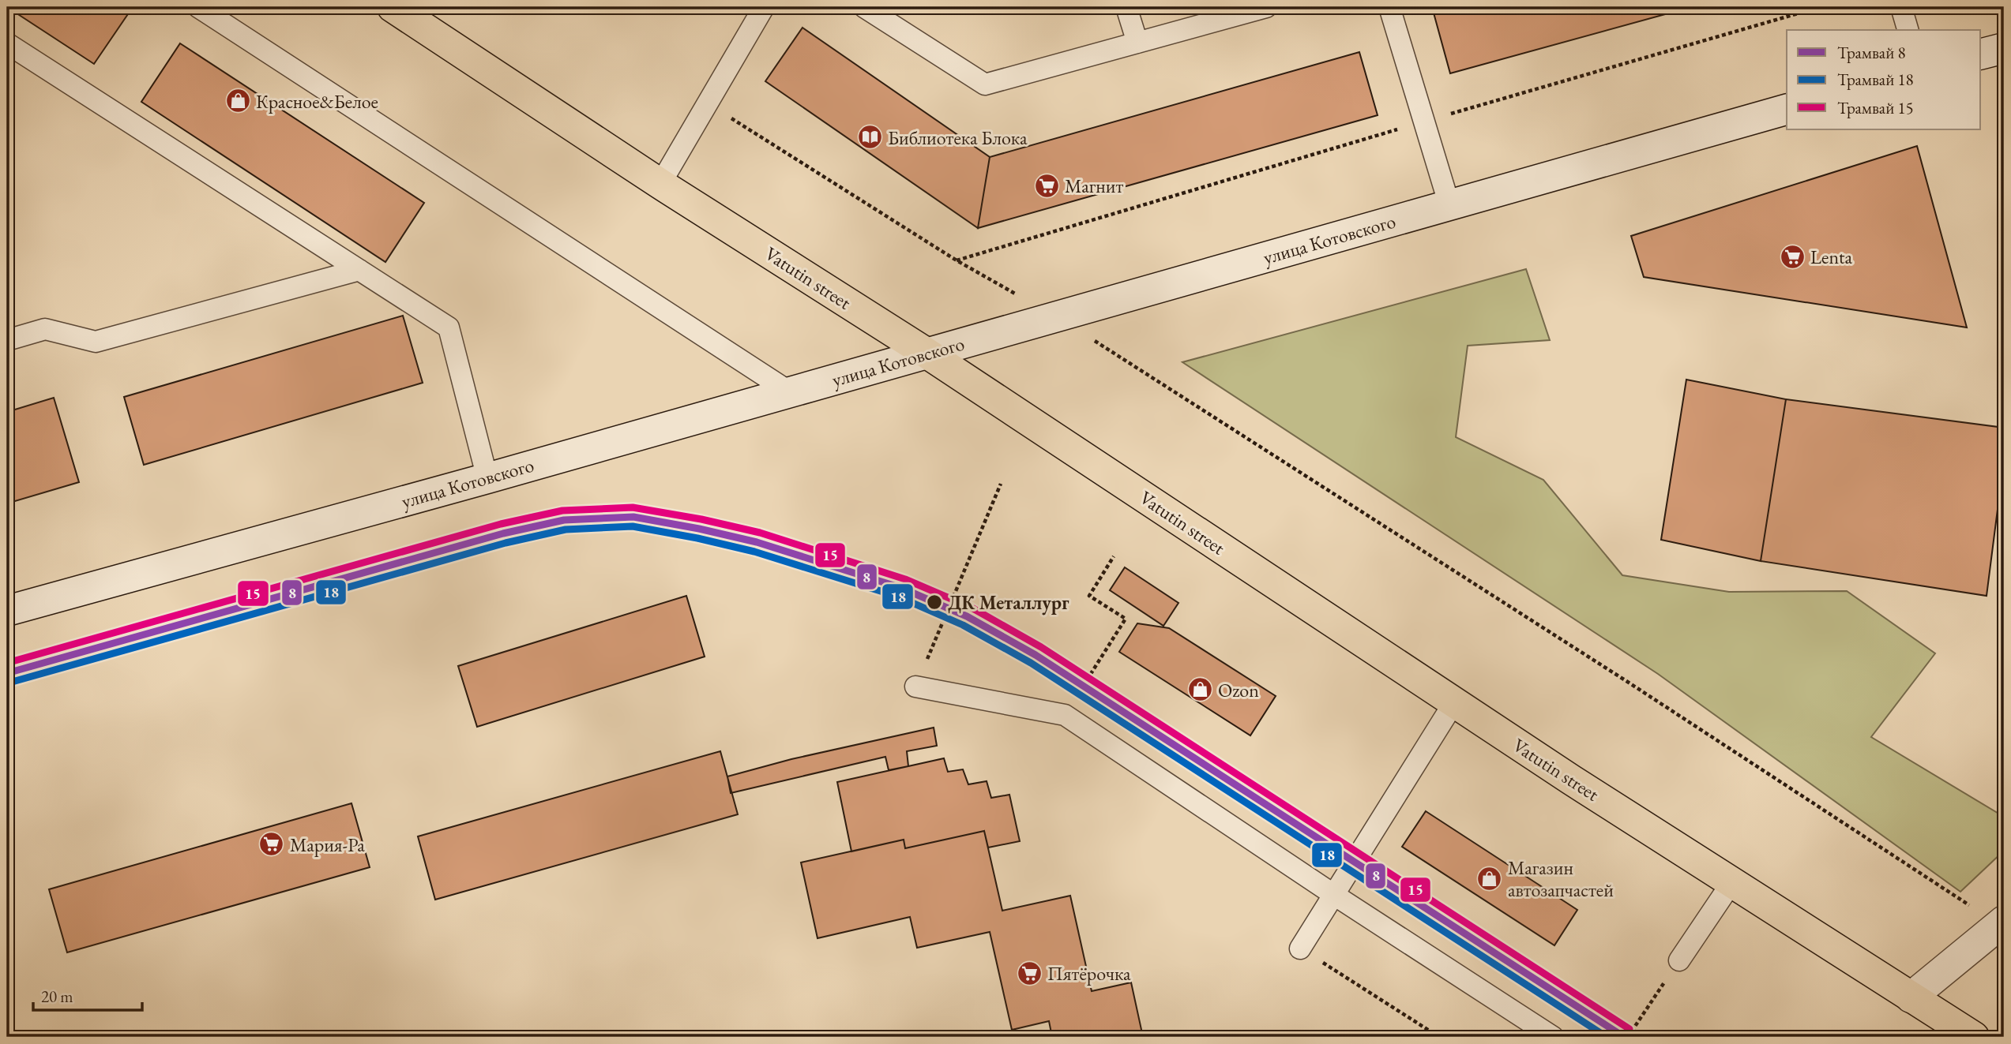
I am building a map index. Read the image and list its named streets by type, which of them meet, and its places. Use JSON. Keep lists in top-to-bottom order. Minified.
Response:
{"streets":{"main road":["улица Котовского","Vatutin street"]},"crossings":[["улица Котовского","Vatutin street"]],"places":{"shop":["Красное&Белое","Ozon","Магазин автозапчастей"],"library":["Библиотека Блока"],"supermarket":["Магнит","Lenta","Мария-Ра","Пятёрочка"],"other":["ДК Металлург"]},"lines":["tram line 15","tram line 8","tram line 18"],"legend":["Трамвай 8","Трамвай 18","Трамвай 15"],"scale_bar":"20 m"}
